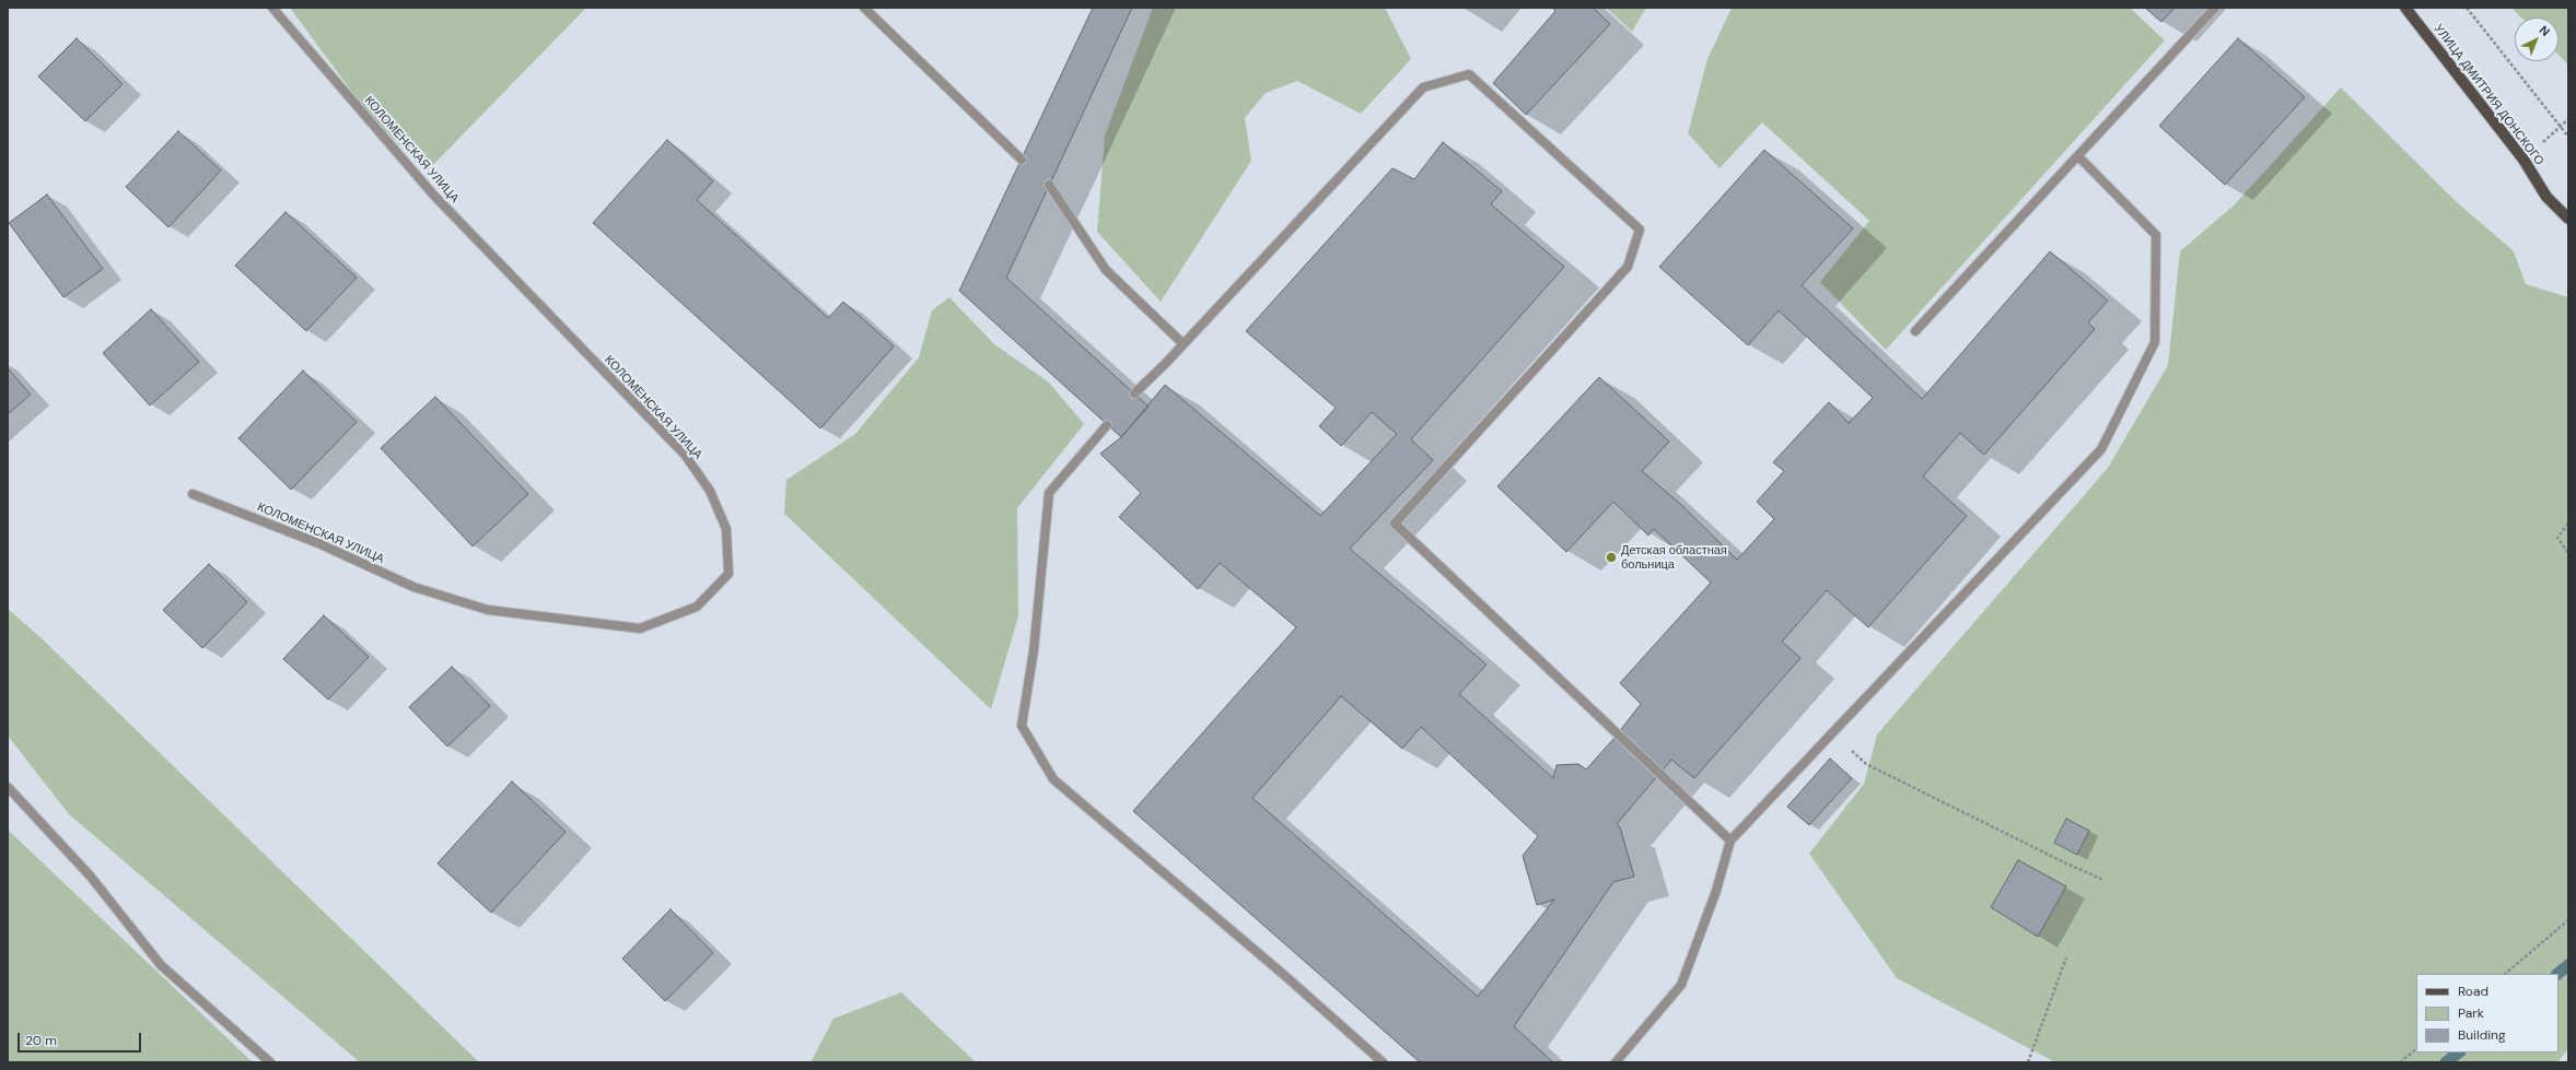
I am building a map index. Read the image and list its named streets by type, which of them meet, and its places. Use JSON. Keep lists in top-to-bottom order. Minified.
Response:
{"streets":{"main road":["УЛИЦА ДМИТРИЯ ДОНСКОГО"],"street":["КОЛОМЕНСКАЯ УЛИЦА"]},"places":["Детская областная больница"],"legend":["Road","Park","Building"],"scale_bar":"20 m","north":"top right"}
